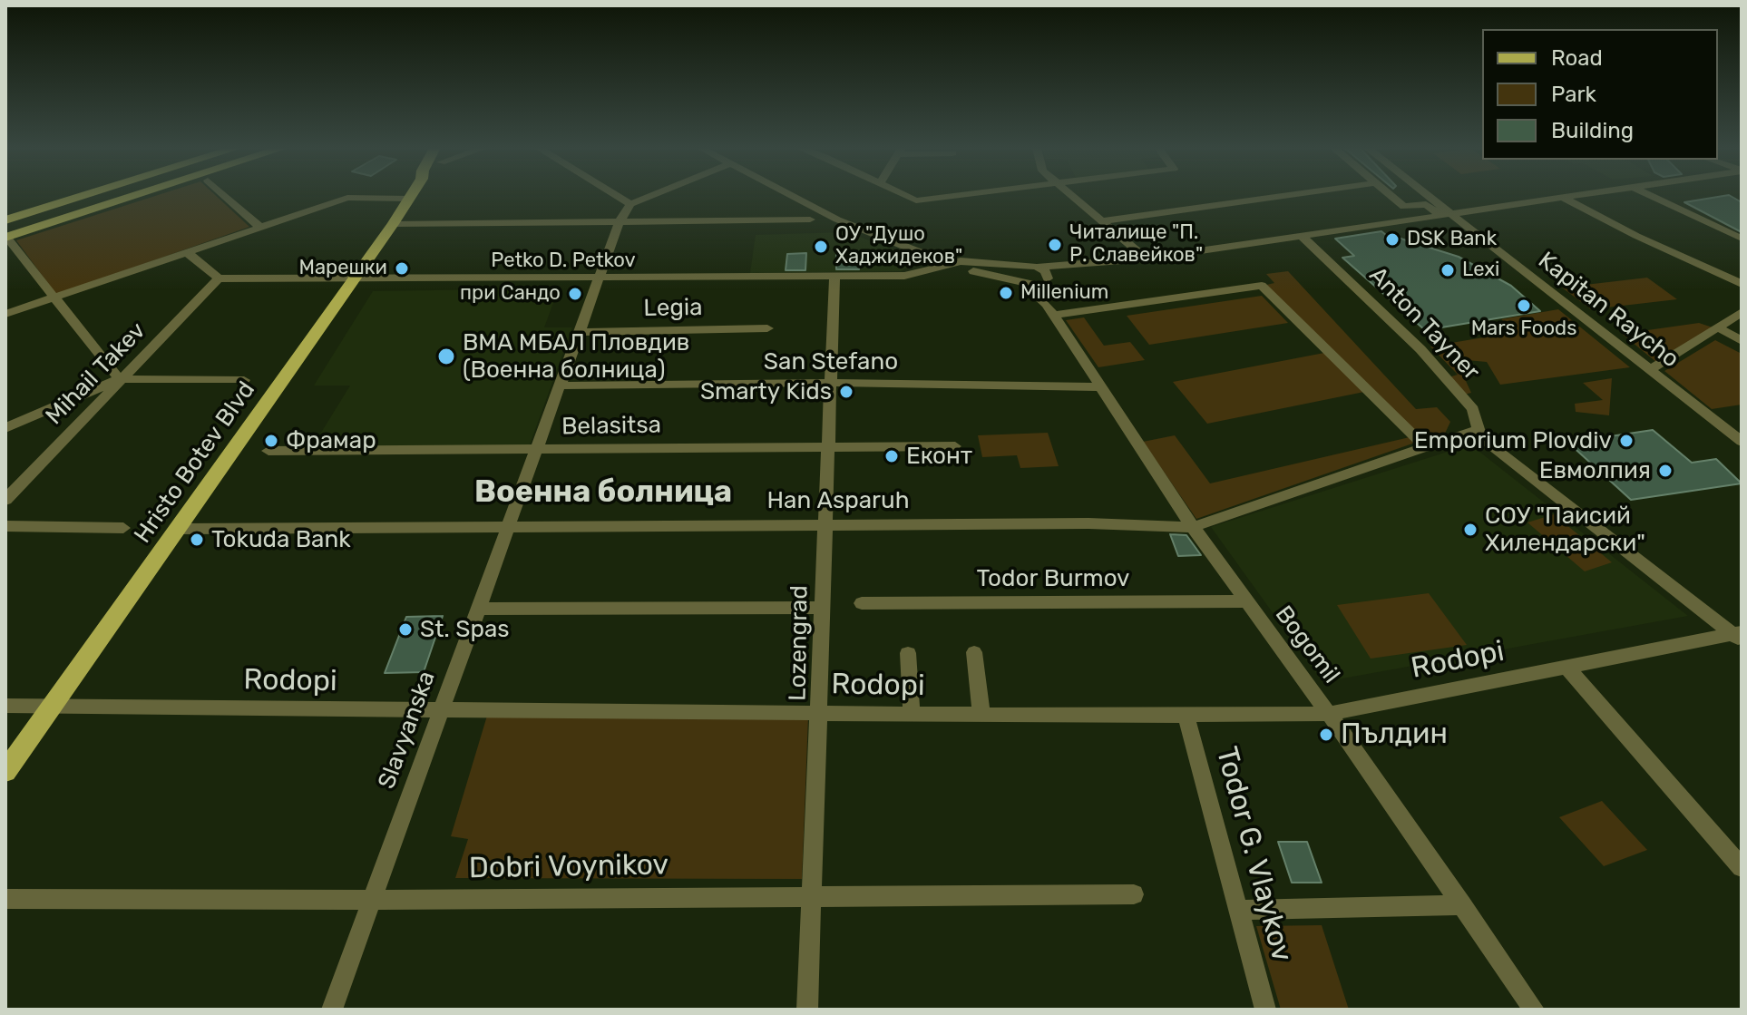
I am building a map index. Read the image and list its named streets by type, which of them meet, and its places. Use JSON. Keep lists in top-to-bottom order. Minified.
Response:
{"streets":{"main road":["Hristo Botev Blvd"],"street":["Petko D. Petkov","Legia","Kapitan Raycho","Anton Tayner","San Stefano","Mihail Takev","Belasitsa","Han Asparuh","Todor Burmov","Lozengrad","Bogomil","Rodopi","Slavyanska","Todor G. Vlaykov","Dobri Voynikov"]},"crossings":[["Petko D. Petkov","Mihail Takev"],["Petko D. Petkov","Hristo Botev Blvd"],["Petko D. Petkov","Lozengrad"],["Petko D. Petkov","Slavyanska"],["Legia","Slavyanska"],["Anton Tayner","Rodopi"],["San Stefano","Lozengrad"],["San Stefano","Bogomil"],["San Stefano","Slavyanska"],["Belasitsa","Lozengrad"],["Belasitsa","Slavyanska"],["Hristo Botev Blvd","Han Asparuh"],["Hristo Botev Blvd","Rodopi"],["Han Asparuh","Lozengrad"],["Han Asparuh","Bogomil"],["Han Asparuh","Slavyanska"],["Todor Burmov","Bogomil"],["Lozengrad","Rodopi"],["Lozengrad","Dobri Voynikov"],["Bogomil","Rodopi"],["Rodopi","Slavyanska"],["Rodopi","Todor G. Vlaykov"],["Slavyanska","Dobri Voynikov"]],"districts":["Военна болница"],"places":["DSK Bank","Читалище \"П. Р. Славейков\"","ОУ \"Душо Хаджидеков\"","Марешки","Lexi","Millenium","при Сандо","Mars Foods","ВМА МБАЛ Пловдив (Военна болница)","Smarty Kids","Фрамар","Emporium Plovdiv","Еконт","Евмолпия","СОУ \"Паисий Хилендарски\"","Tokuda Bank","St. Spas","Пълдин"],"legend":["Road","Park","Building"]}
